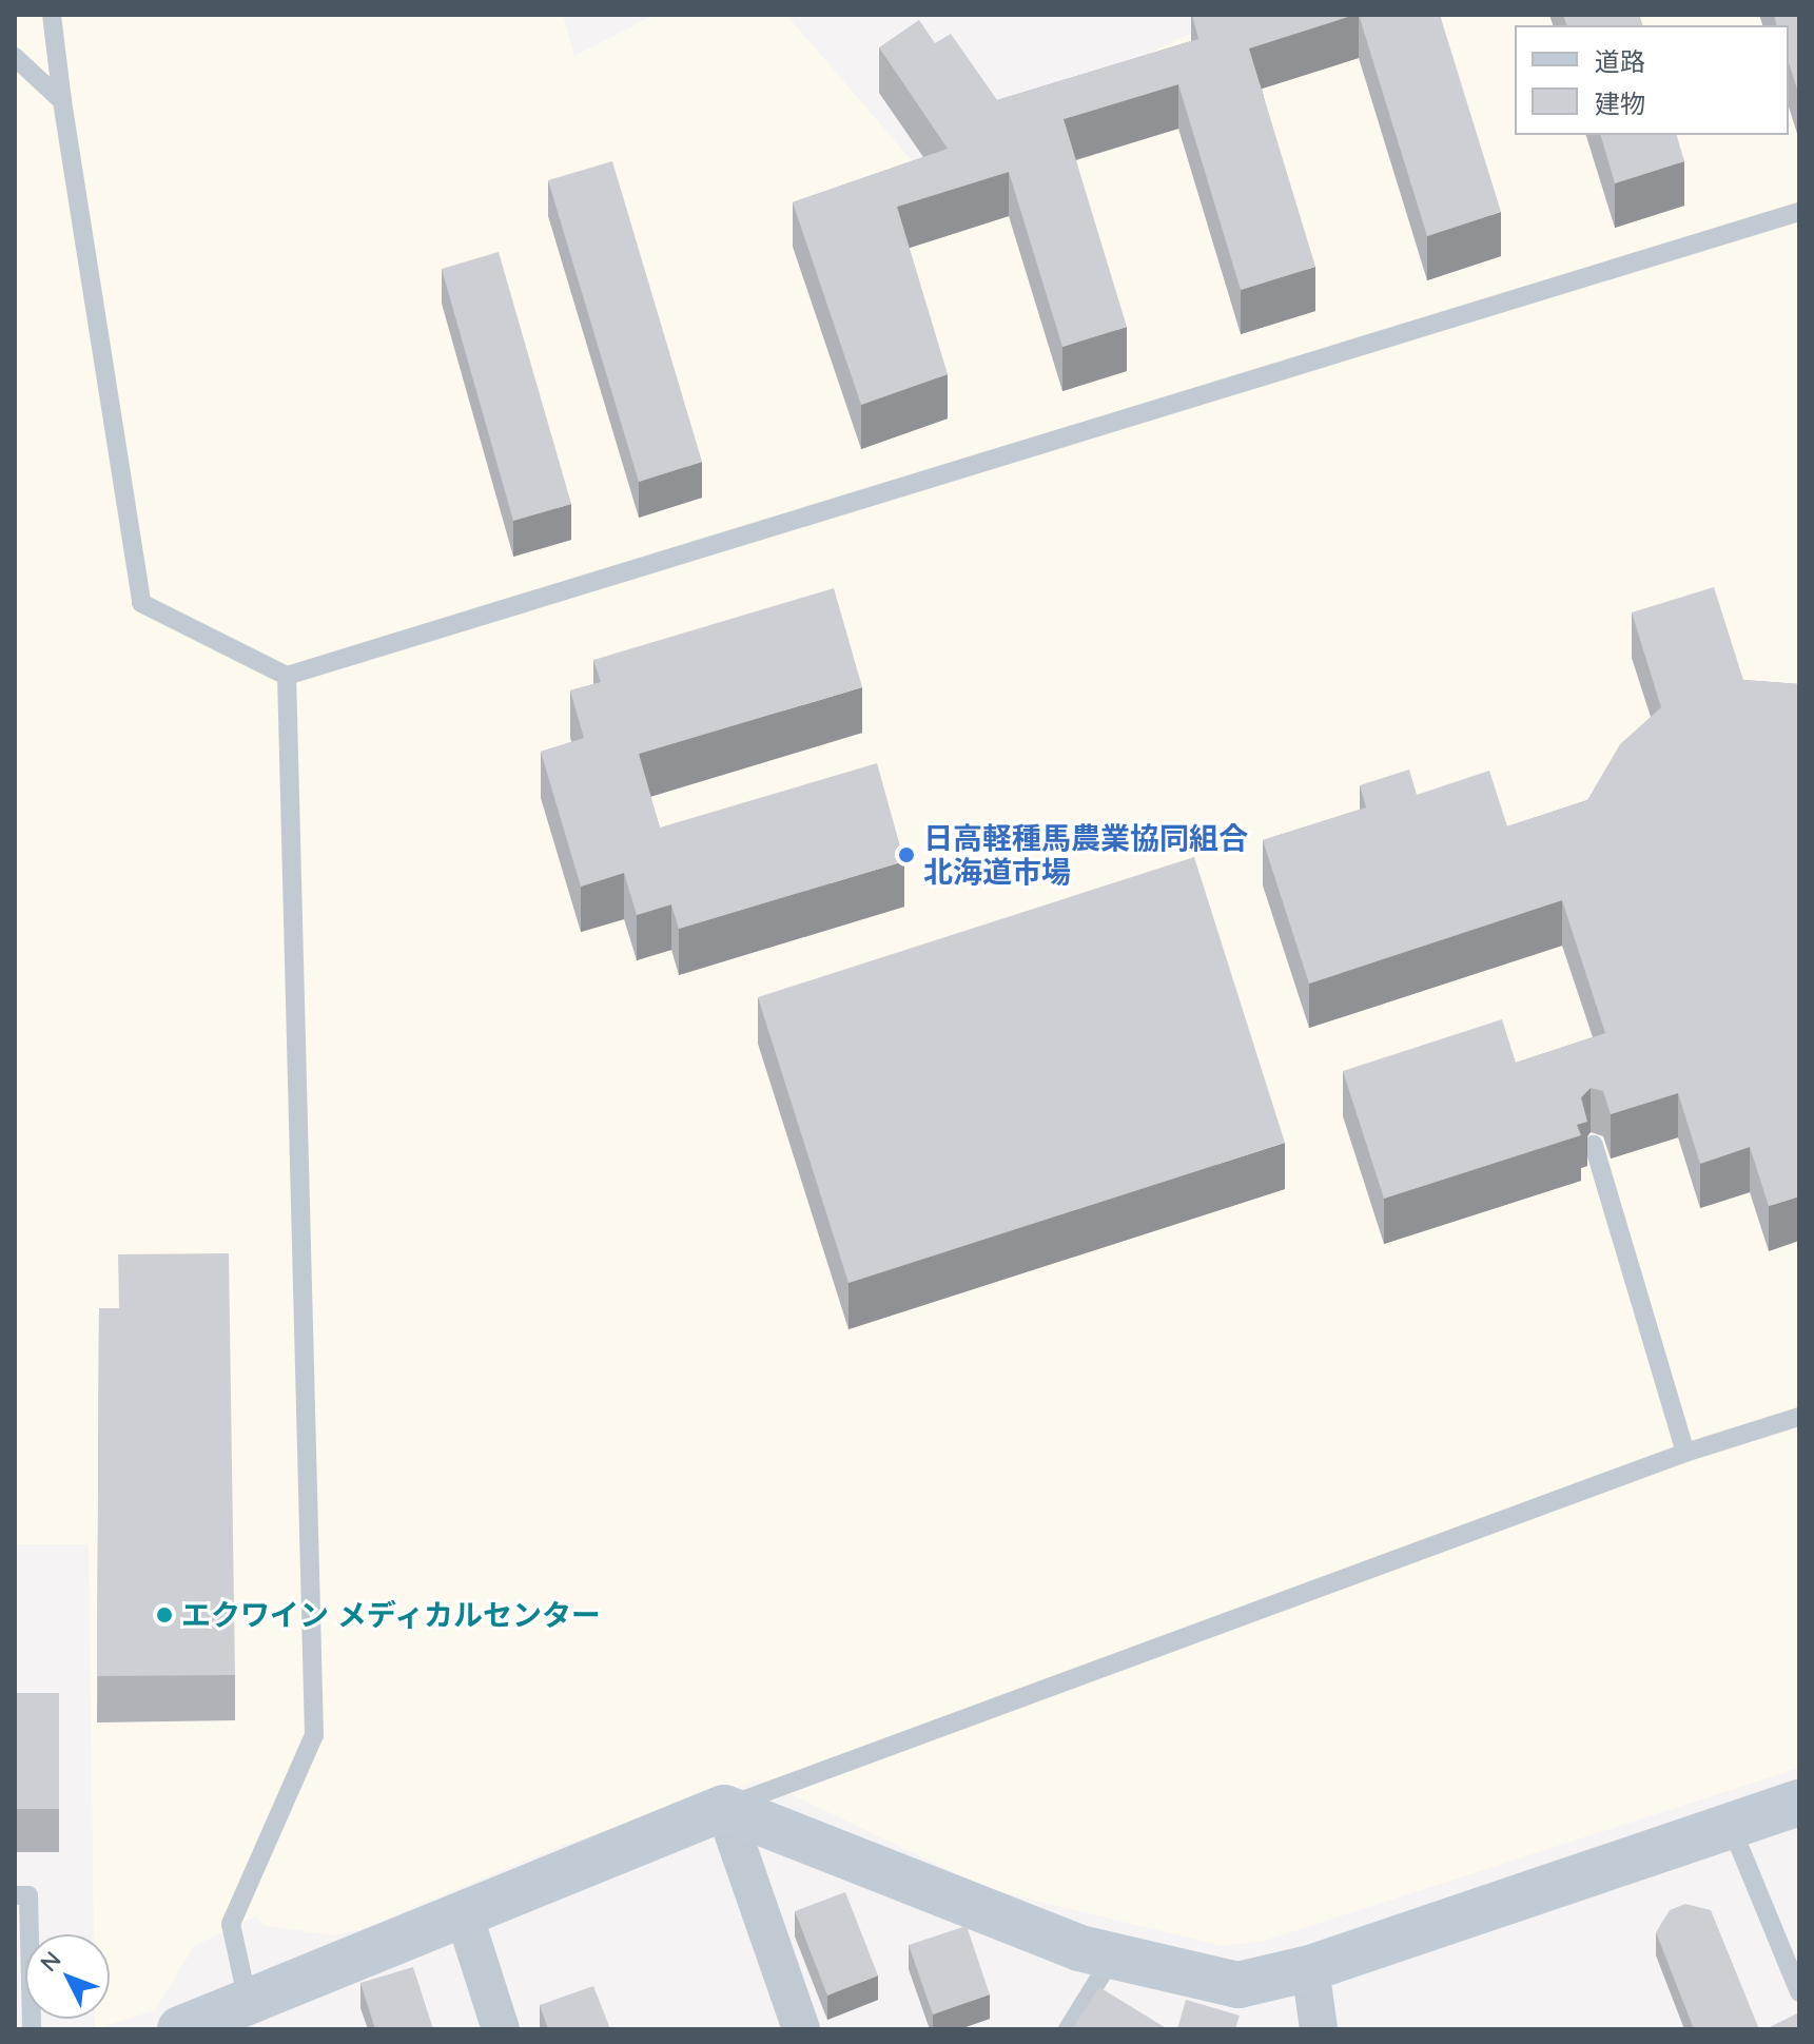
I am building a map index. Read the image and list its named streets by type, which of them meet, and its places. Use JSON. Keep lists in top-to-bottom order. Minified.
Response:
{"places":["日高軽種馬農業協同組合 北海道市場","エクワイン メディカルセンター"],"legend":["道路","建物"],"north":"top left"}
